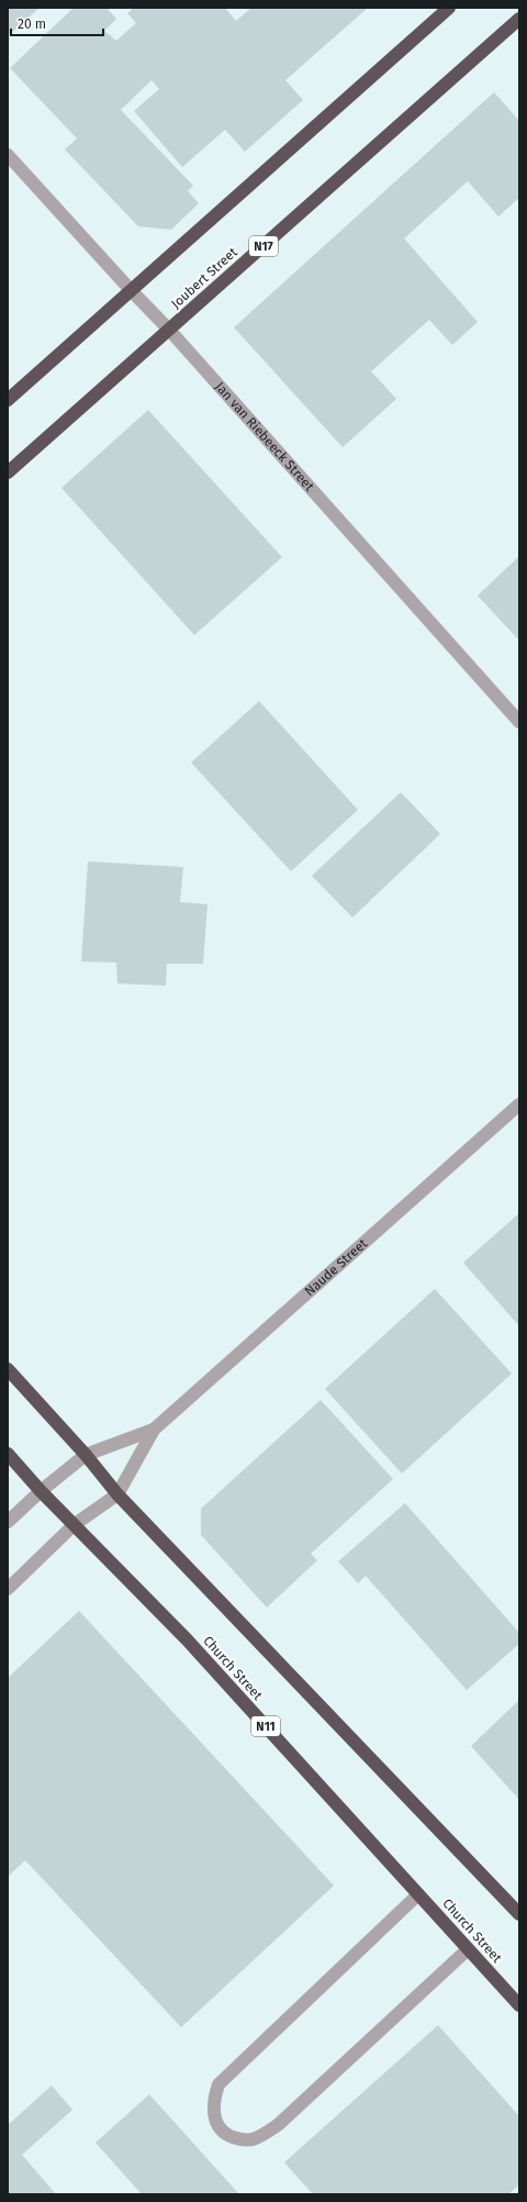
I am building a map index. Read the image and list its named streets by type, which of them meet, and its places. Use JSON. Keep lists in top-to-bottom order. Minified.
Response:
{"streets":{"highway":["N17","Joubert Street","Church Street","N11"],"street":["Jan van Riebeeck Street","Naude Street"]},"crossings":[["Joubert Street","Jan van Riebeeck Street"],["Naude Street","Church Street"]],"scale_bar":"20 m"}
